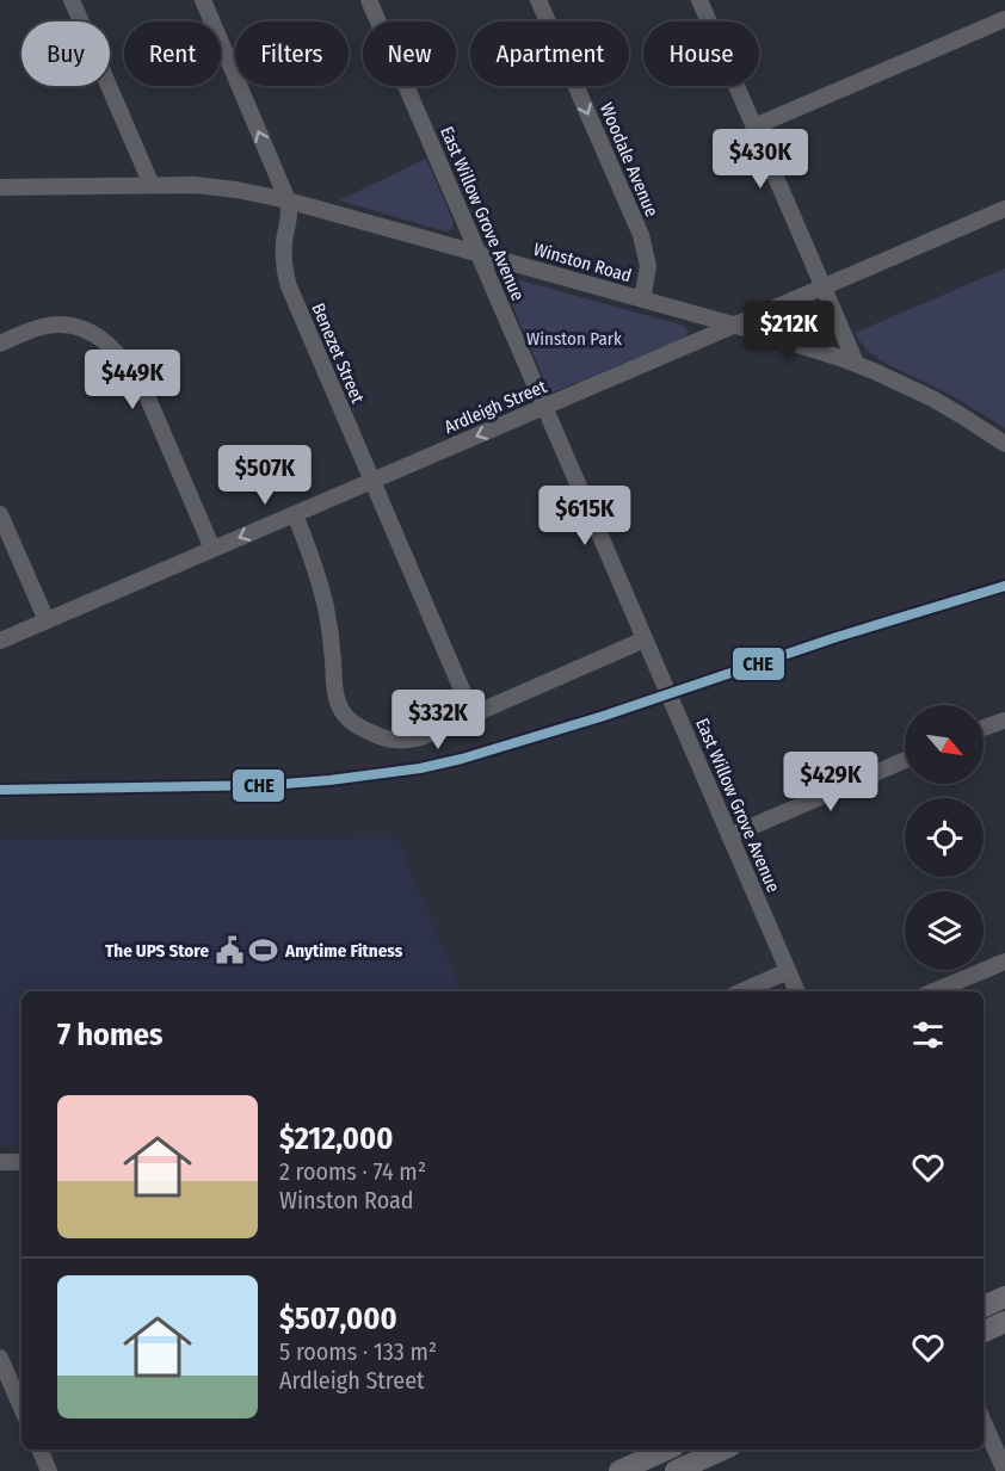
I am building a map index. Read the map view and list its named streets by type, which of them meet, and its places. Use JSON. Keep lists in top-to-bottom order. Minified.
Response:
{"streets":{"street":["Woodale Avenue","East Willow Grove Avenue","Winston Road","Benezet Street","Ardleigh Street"]},"crossings":[["Woodale Avenue","Winston Road"],["East Willow Grove Avenue","Winston Road"],["East Willow Grove Avenue","Ardleigh Street"],["Winston Road","Benezet Street"],["Winston Road","Ardleigh Street"],["Benezet Street","Ardleigh Street"]],"one_way":["Woodale Avenue"],"parks":["Winston Park"],"places":{"public building":["The UPS Store"],"sports":["Anytime Fitness"]},"lines":["transit line CHE"],"north":"bottom right","page":{"chip":["Buy","Rent","Filters","New","Apartment","House"],"price":["$430K","$212K","$449K","$507K","$615K","$332K","$429K"],"heading":"7 homes","list":[{"name":"$212,000","note":"2 rooms · 74 m² · Winston Road"},{"name":"$507,000","note":"5 rooms · 133 m² · Ardleigh Street"}]}}
